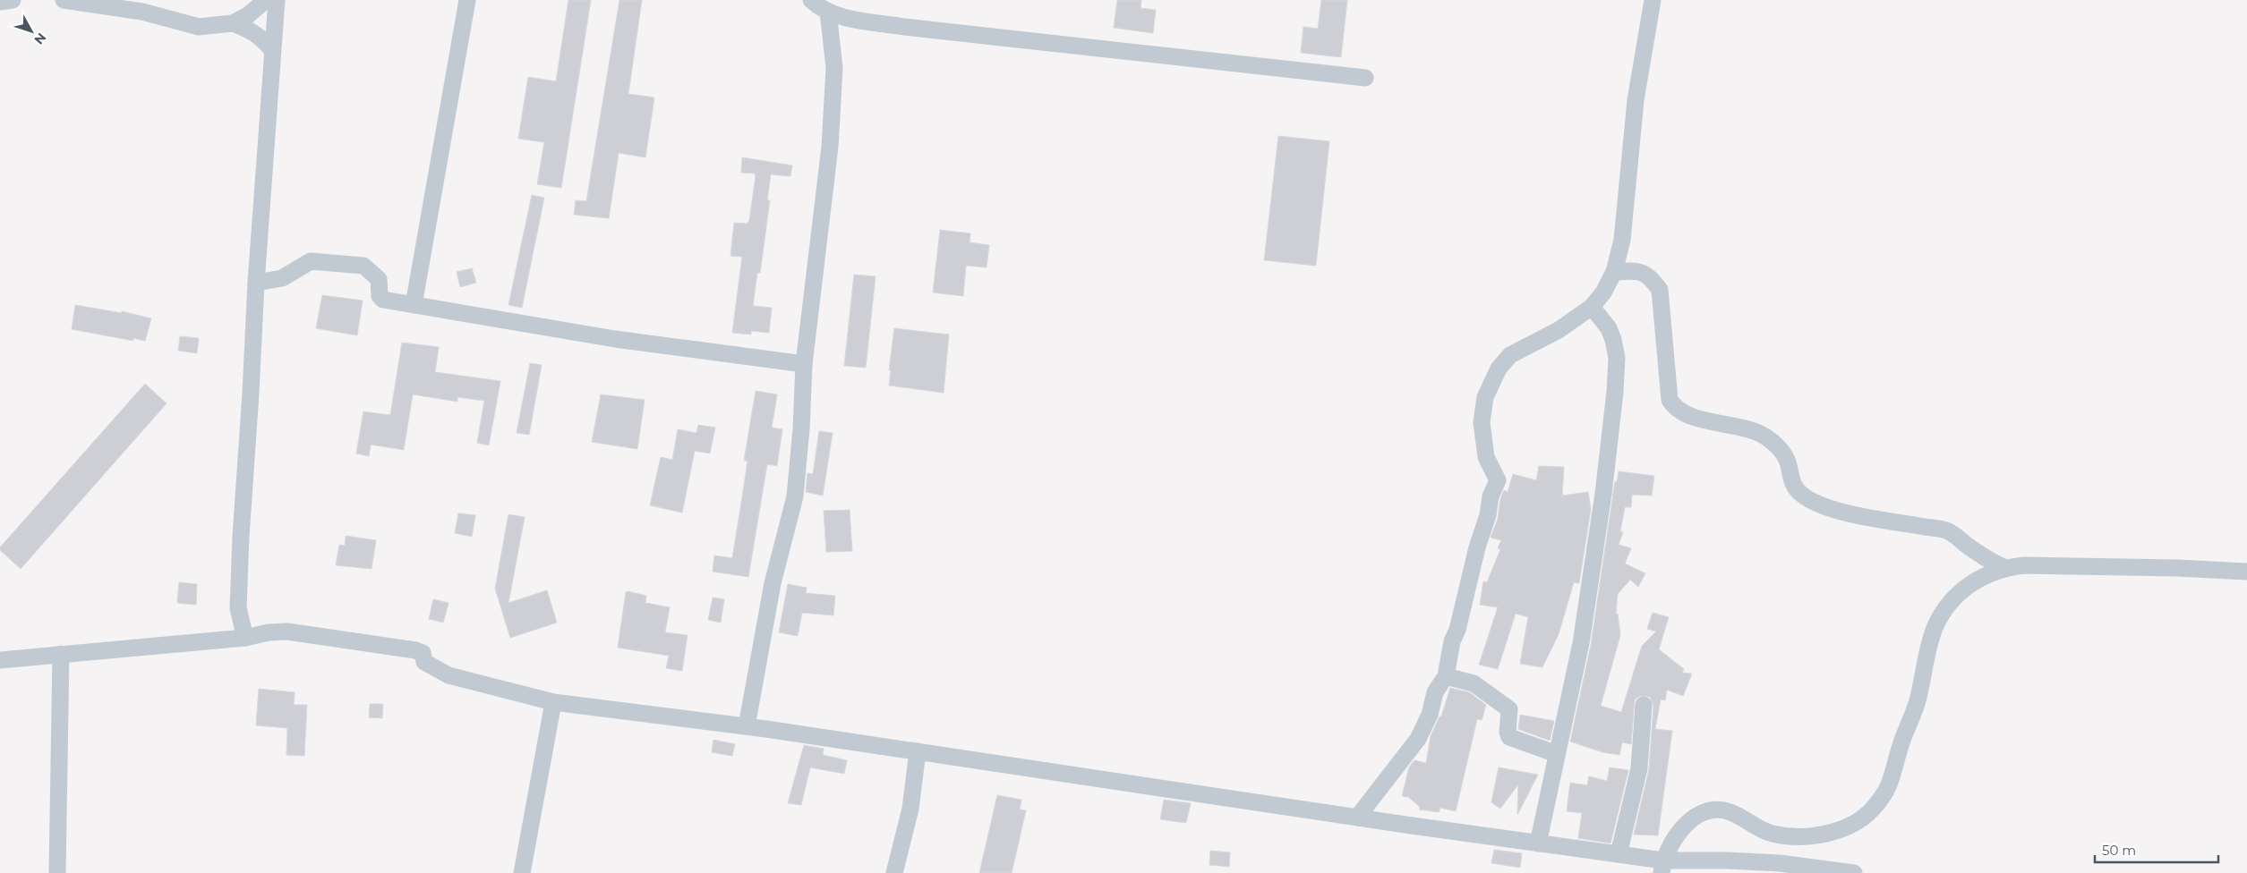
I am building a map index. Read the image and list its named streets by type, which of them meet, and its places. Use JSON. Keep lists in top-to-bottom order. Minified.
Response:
{"scale_bar":"50 m","north":"bottom right"}
